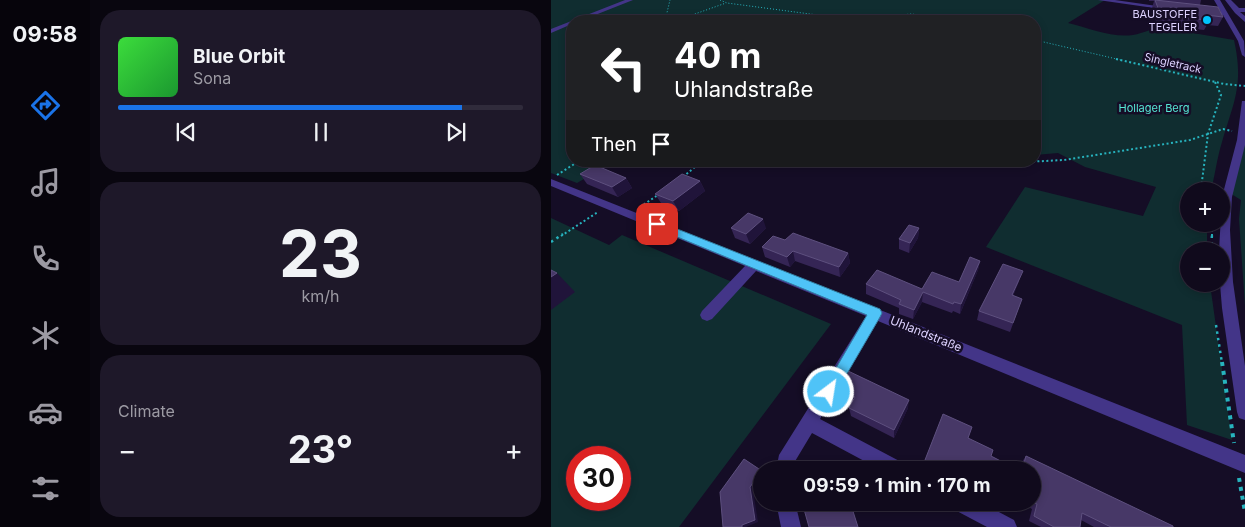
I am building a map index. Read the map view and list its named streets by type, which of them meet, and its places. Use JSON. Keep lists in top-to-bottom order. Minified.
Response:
{"streets":{"street":["Uhlandstraße"],"path":["Singletrack"]},"parks":["Hollager Berg"],"places":["BAUSTOFFE TEGELER"],"page":{"tabs":"09:58","turn":["40 m","Uhlandstraße"],"song":["Blue Orbit","Sona"],"then":"Then","tile":[["23","km/h"],"Climate"],"map_buttons":["+","−"],"heat":["−","23°","+"],"limit":"30","trip":"09:59 · 1 min · 170 m"}}
